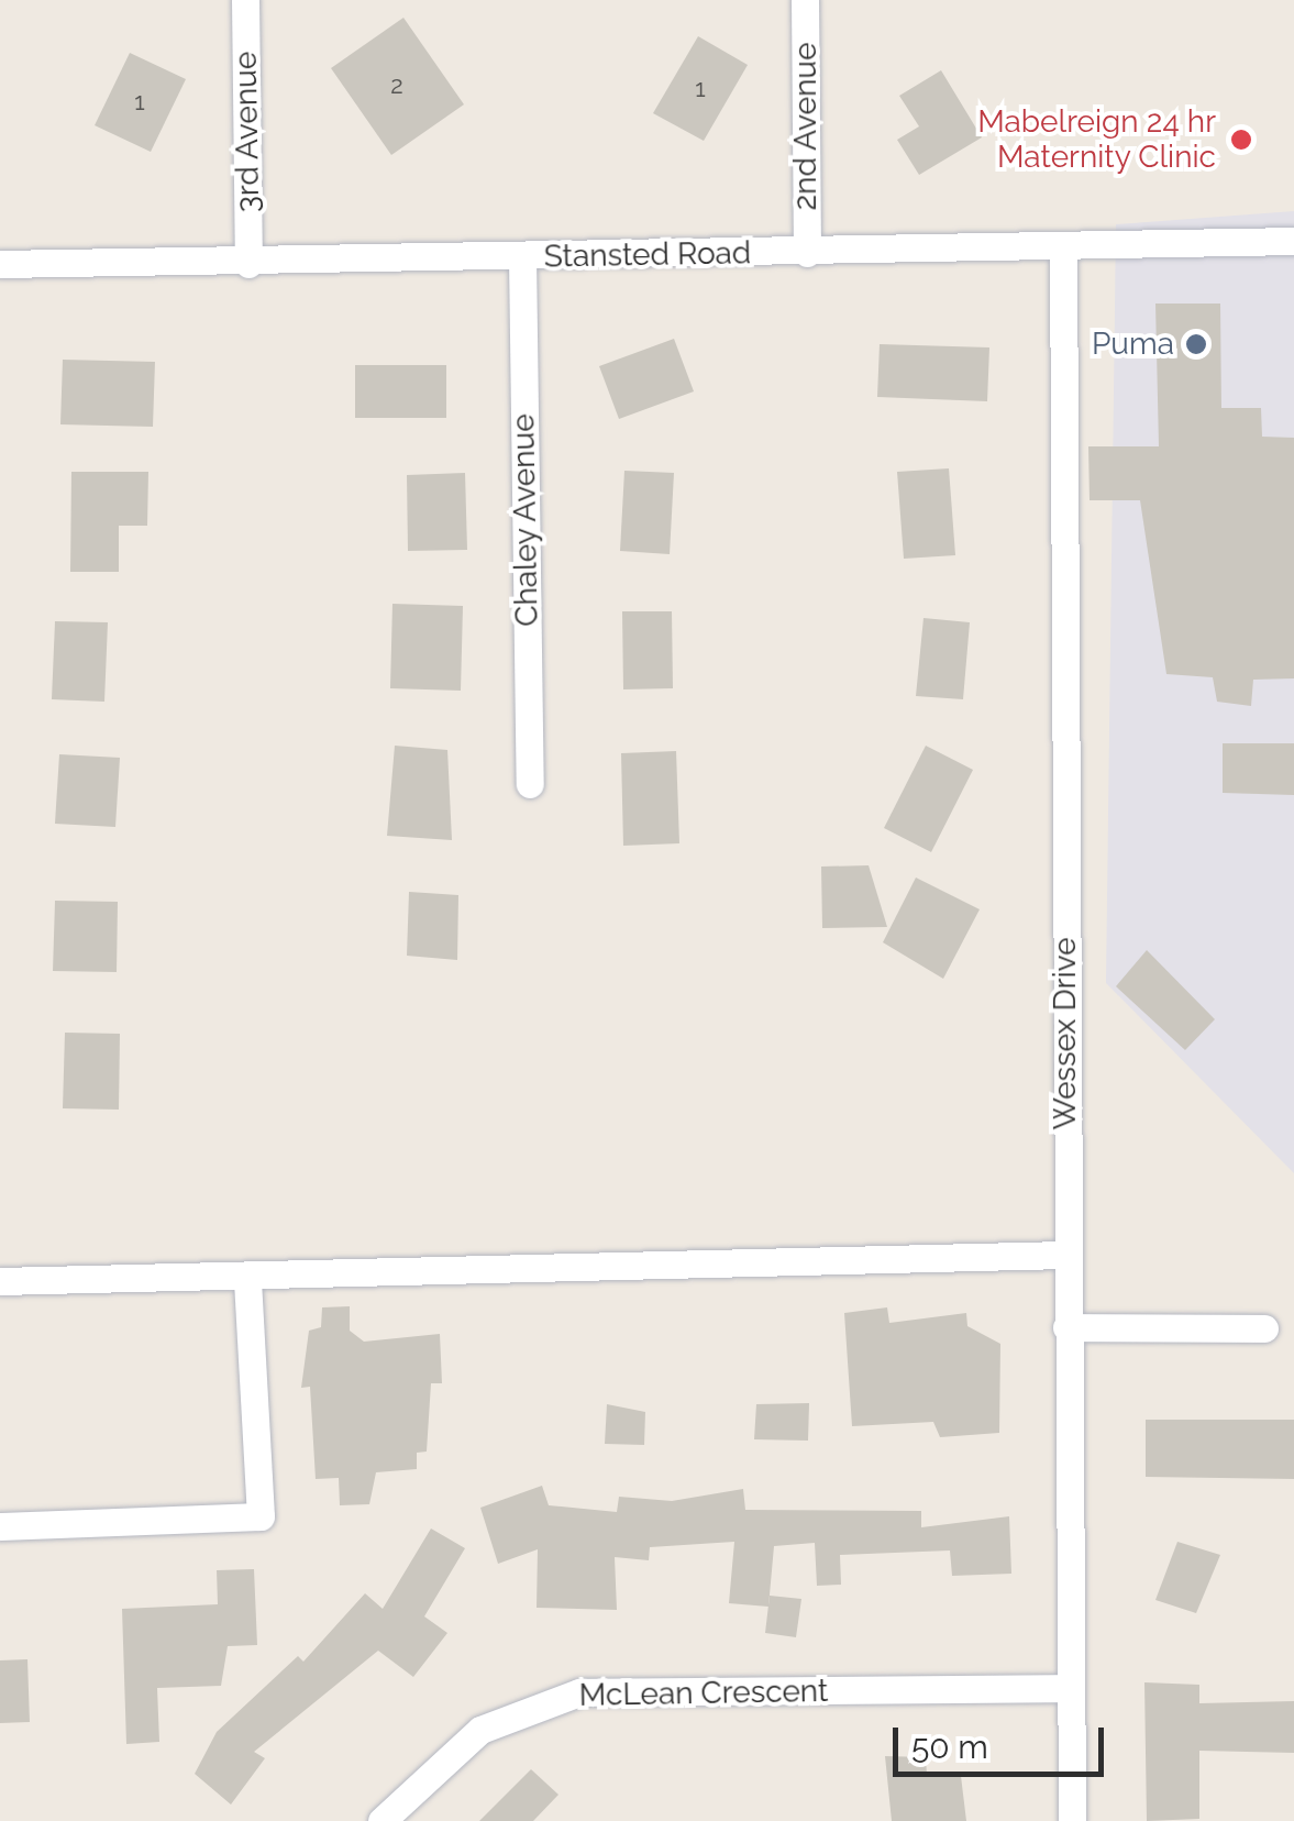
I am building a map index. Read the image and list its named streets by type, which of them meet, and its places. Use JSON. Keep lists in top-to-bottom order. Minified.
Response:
{"streets":{"street":["2nd Avenue","3rd Avenue","Stansted Road","Chaley Avenue","Wessex Drive","McLean Crescent"]},"crossings":[["2nd Avenue","Stansted Road"],["3rd Avenue","Stansted Road"],["Stansted Road","Chaley Avenue"],["Stansted Road","Wessex Drive"],["Wessex Drive","McLean Crescent"]],"places":["Mabelreign 24 hr Maternity Clinic","Puma"],"house_numbers":["2","1","1"],"scale_bar":"50 m"}
